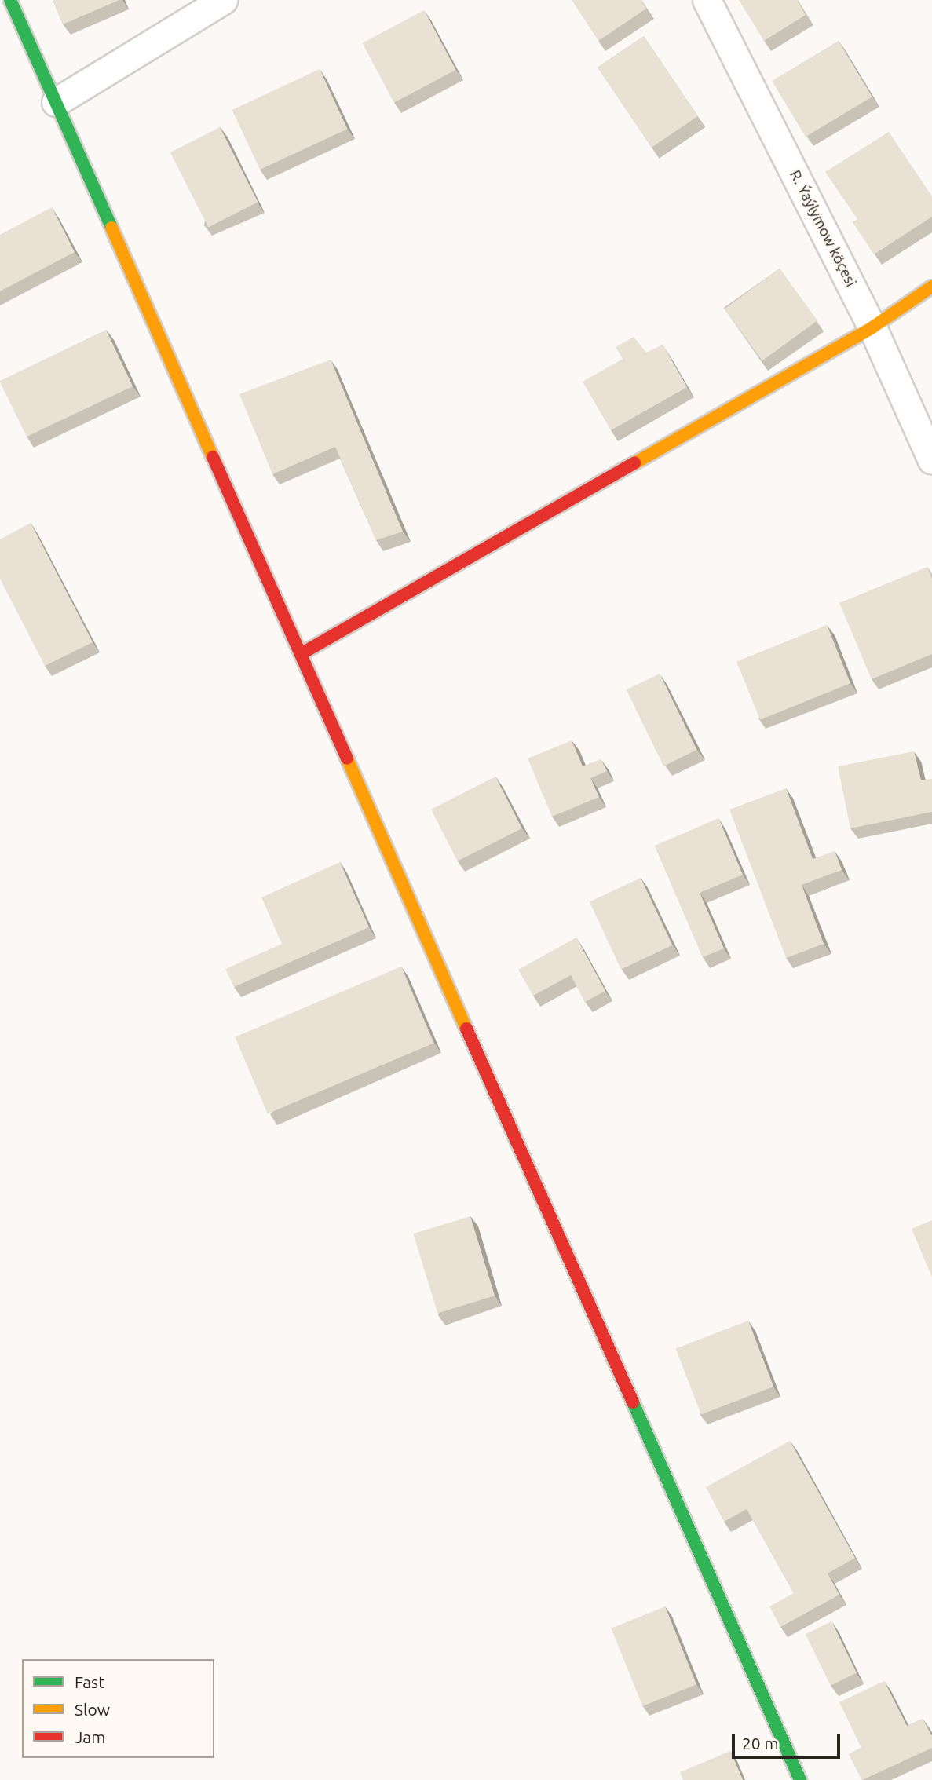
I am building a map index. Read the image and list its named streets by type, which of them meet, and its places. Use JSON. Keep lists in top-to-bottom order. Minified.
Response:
{"streets":{"street":["R. Ýaýlymow köçesi"]},"legend":["Fast","Slow","Jam"],"scale_bar":"20 m"}
